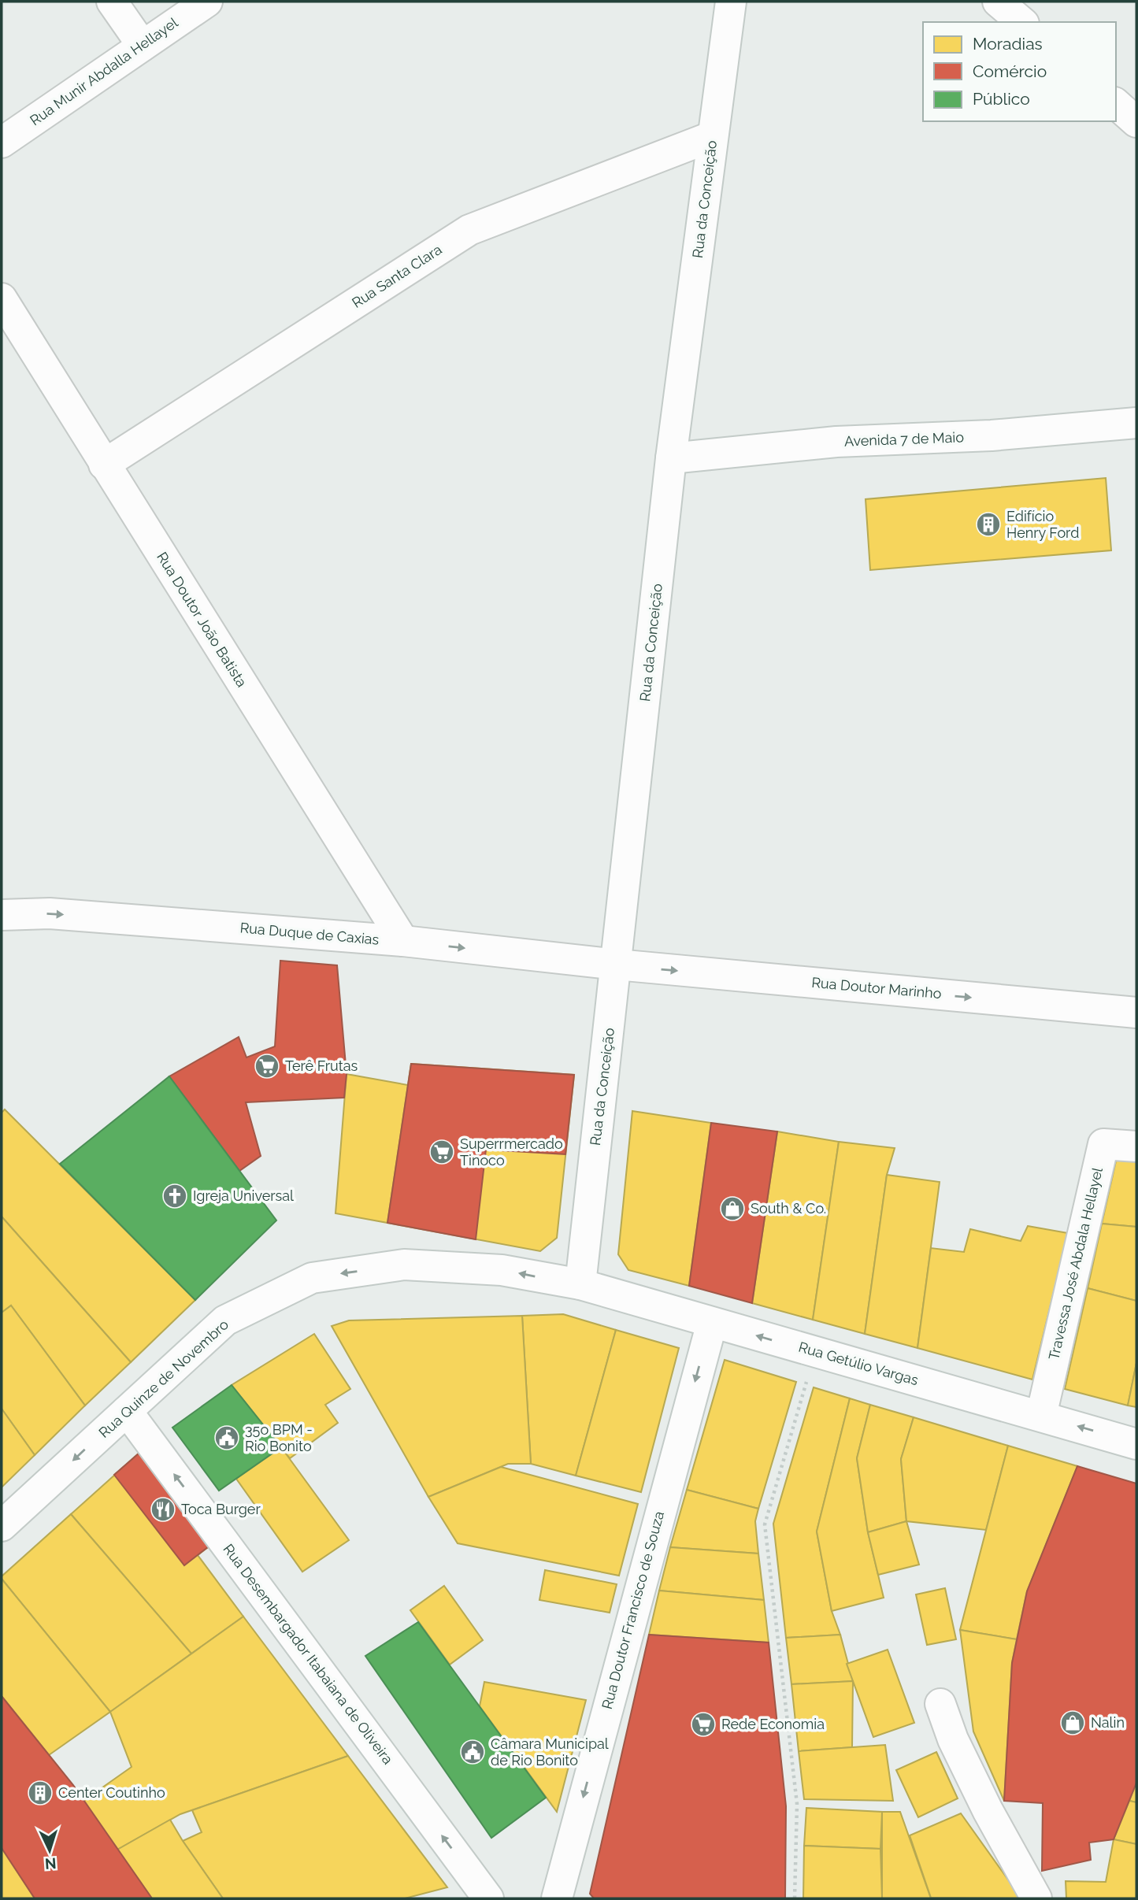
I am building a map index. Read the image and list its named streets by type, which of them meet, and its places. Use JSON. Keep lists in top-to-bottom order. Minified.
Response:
{"streets":{"main road":["Rua Munir Abdalla Hellayel","Rua da Conceição","Rua Santa Clara","Avenida 7 de Maio","Rua Doutor João Batista","Rua Duque de Caxias","Rua Doutor Marinho","Travessa José Abdala Hellayel","Rua Getúlio Vargas","Rua Quinze de Novembro","Rua Doutor Francisco de Souza","Rua Desembargador Itabaiana de Oliveira"]},"crossings":[["Rua da Conceição","Rua Santa Clara"],["Rua da Conceição","Avenida 7 de Maio"],["Rua da Conceição","Rua Duque de Caxias"],["Rua da Conceição","Rua Doutor Marinho"],["Rua da Conceição","Rua Getúlio Vargas"],["Rua da Conceição","Rua Quinze de Novembro"],["Rua Santa Clara","Rua Doutor João Batista"],["Rua Doutor João Batista","Rua Duque de Caxias"],["Rua Duque de Caxias","Rua Doutor Marinho"],["Travessa José Abdala Hellayel","Rua Getúlio Vargas"],["Rua Getúlio Vargas","Rua Quinze de Novembro"],["Rua Getúlio Vargas","Rua Doutor Francisco de Souza"],["Rua Quinze de Novembro","Rua Desembargador Itabaiana de Oliveira"]],"one_way":["Rua Duque de Caxias","Rua Doutor Marinho","Rua Getúlio Vargas","Rua Quinze de Novembro","Rua Doutor Francisco de Souza","Rua Desembargador Itabaiana de Oliveira"],"places":{"building":["Edifício Henry Ford","Center Coutinho"],"supermarket":["Terê Frutas","Superrmercado Tinoco","Rede Economia"],"church":["Igreja Universal"],"shop":["South & Co.","Nalin"],"public building":["35o BPM - Rio Bonito","Câmara Municipal de Rio Bonito"],"restaurant":["Toca Burger"]},"legend":["Moradias","Comércio","Público"],"north":"bottom"}
